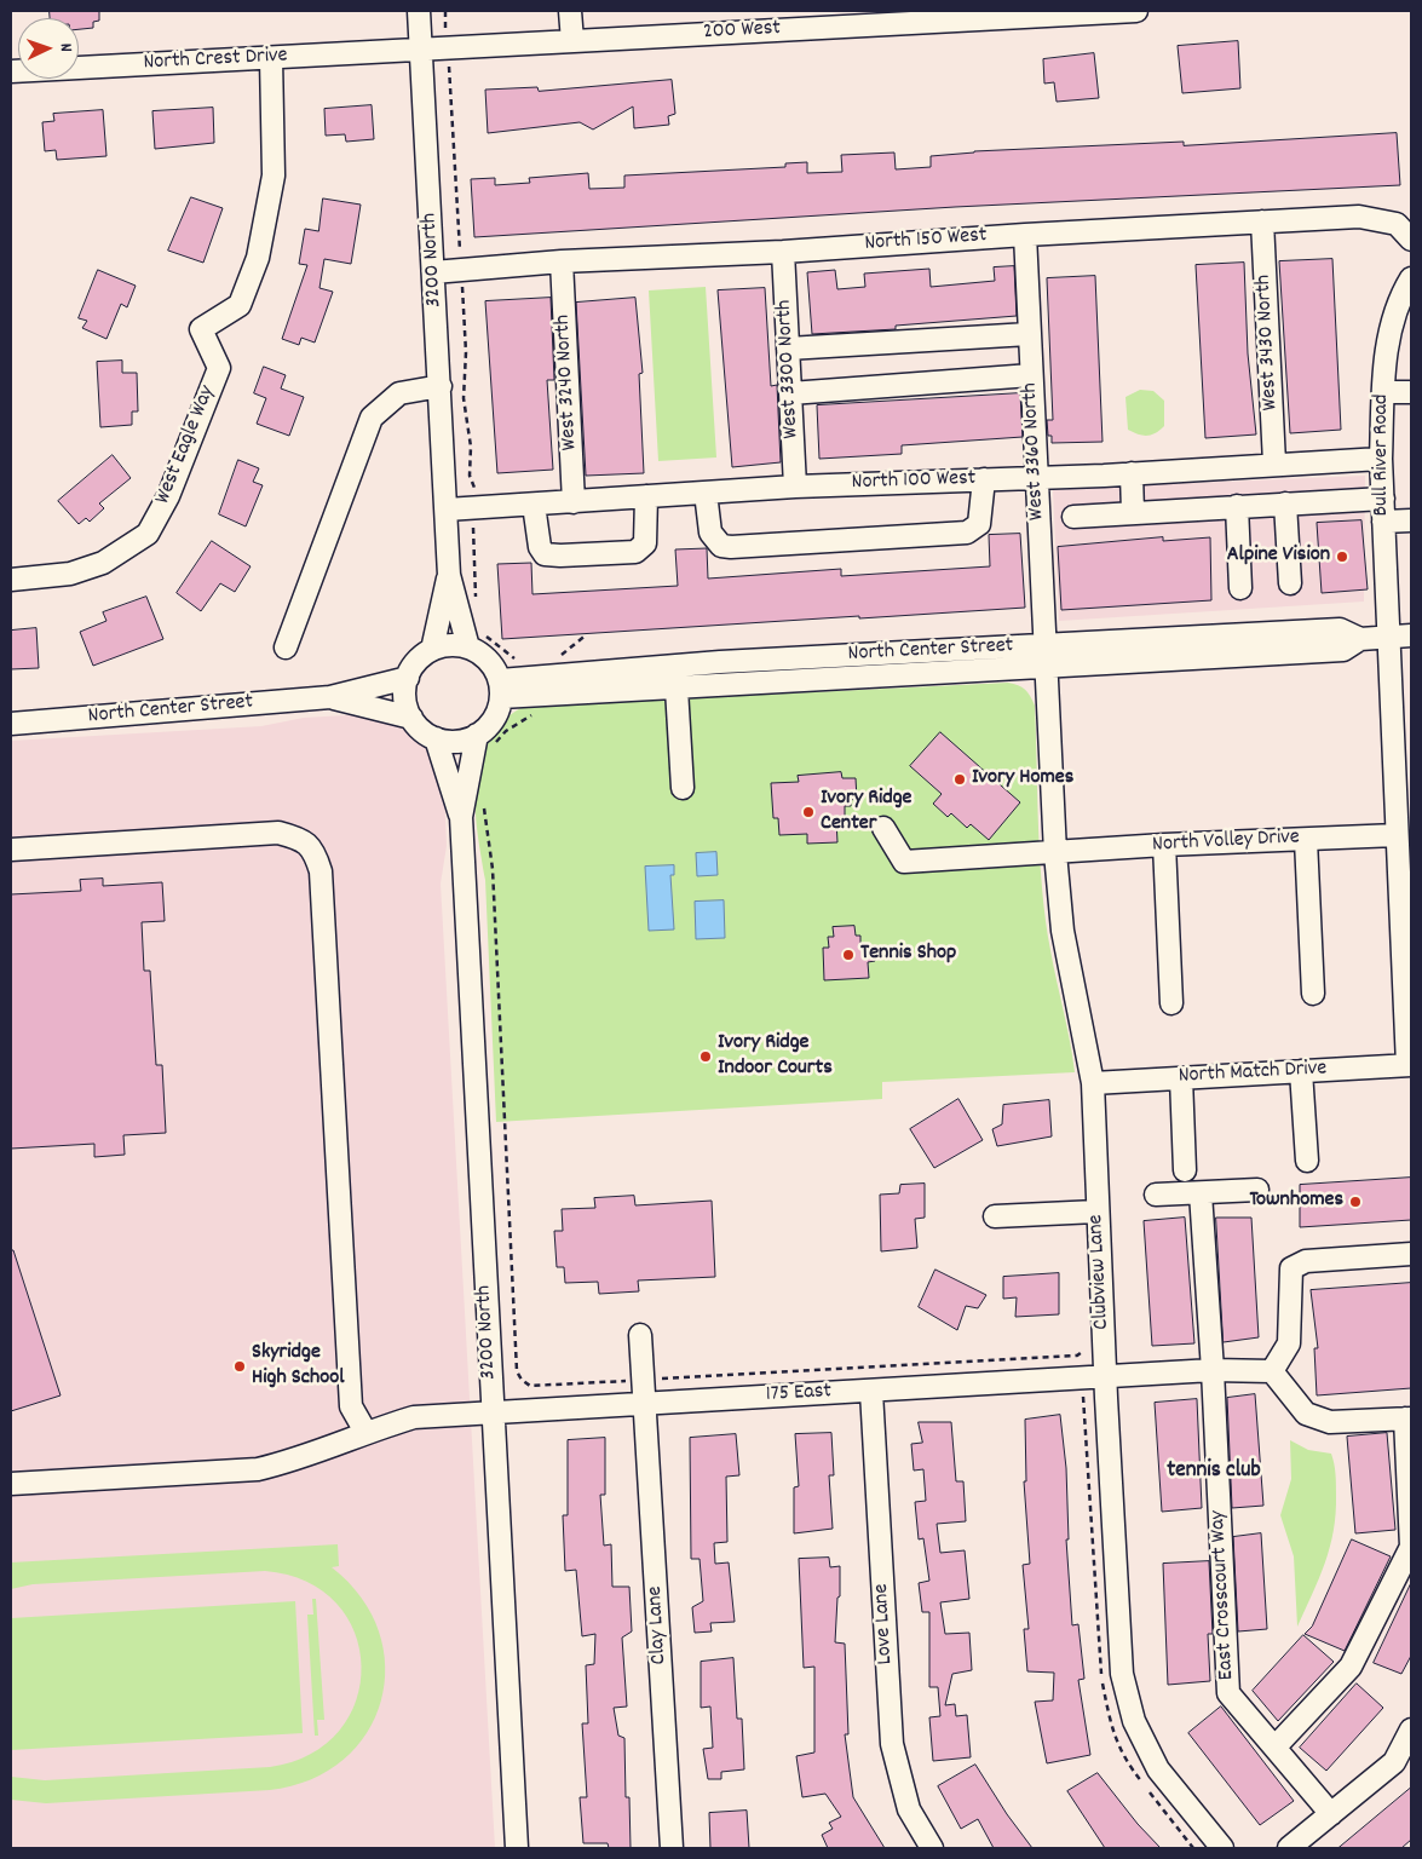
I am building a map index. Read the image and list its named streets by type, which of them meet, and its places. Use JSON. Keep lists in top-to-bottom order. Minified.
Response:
{"streets":{"street":["200 West","North Crest Drive","North 150 West","3200 North","West 3430 North","West 3300 North","West 3240 North","West Eagle Way","West 3360 North","Bull River Road","North 100 West","North Center Street","North Volley Drive","North Match Drive","Clubview Lane","175 East","East Crosscourt Way","Love Lane","Clay Lane"]},"crossings":[["200 West","North Crest Drive"],["200 West","3200 North"],["North Crest Drive","3200 North"],["North Crest Drive","West Eagle Way"],["North 150 West","3200 North"],["North 150 West","West 3430 North"],["North 150 West","West 3300 North"],["North 150 West","West 3240 North"],["North 150 West","West 3360 North"],["3200 North","North 100 West"],["3200 North","175 East"],["West 3430 North","North 100 West"],["West 3300 North","North 100 West"],["West 3240 North","North 100 West"],["West 3360 North","North 100 West"],["West 3360 North","North Center Street"],["West 3360 North","Clubview Lane"],["Bull River Road","North 100 West"],["Bull River Road","North Center Street"],["Bull River Road","North Volley Drive"],["Bull River Road","North Match Drive"],["North Center Street","Clubview Lane"],["North Volley Drive","Clubview Lane"],["North Match Drive","Clubview Lane"],["Clubview Lane","175 East"],["175 East","East Crosscourt Way"],["175 East","Love Lane"],["175 East","Clay Lane"]],"districts":["tennis club"],"places":["Alpine Vision","Ivory Homes","Ivory Ridge Center","Tennis Shop","Ivory Ridge Indoor Courts","Townhomes","Skyridge High School"],"north":"right"}
